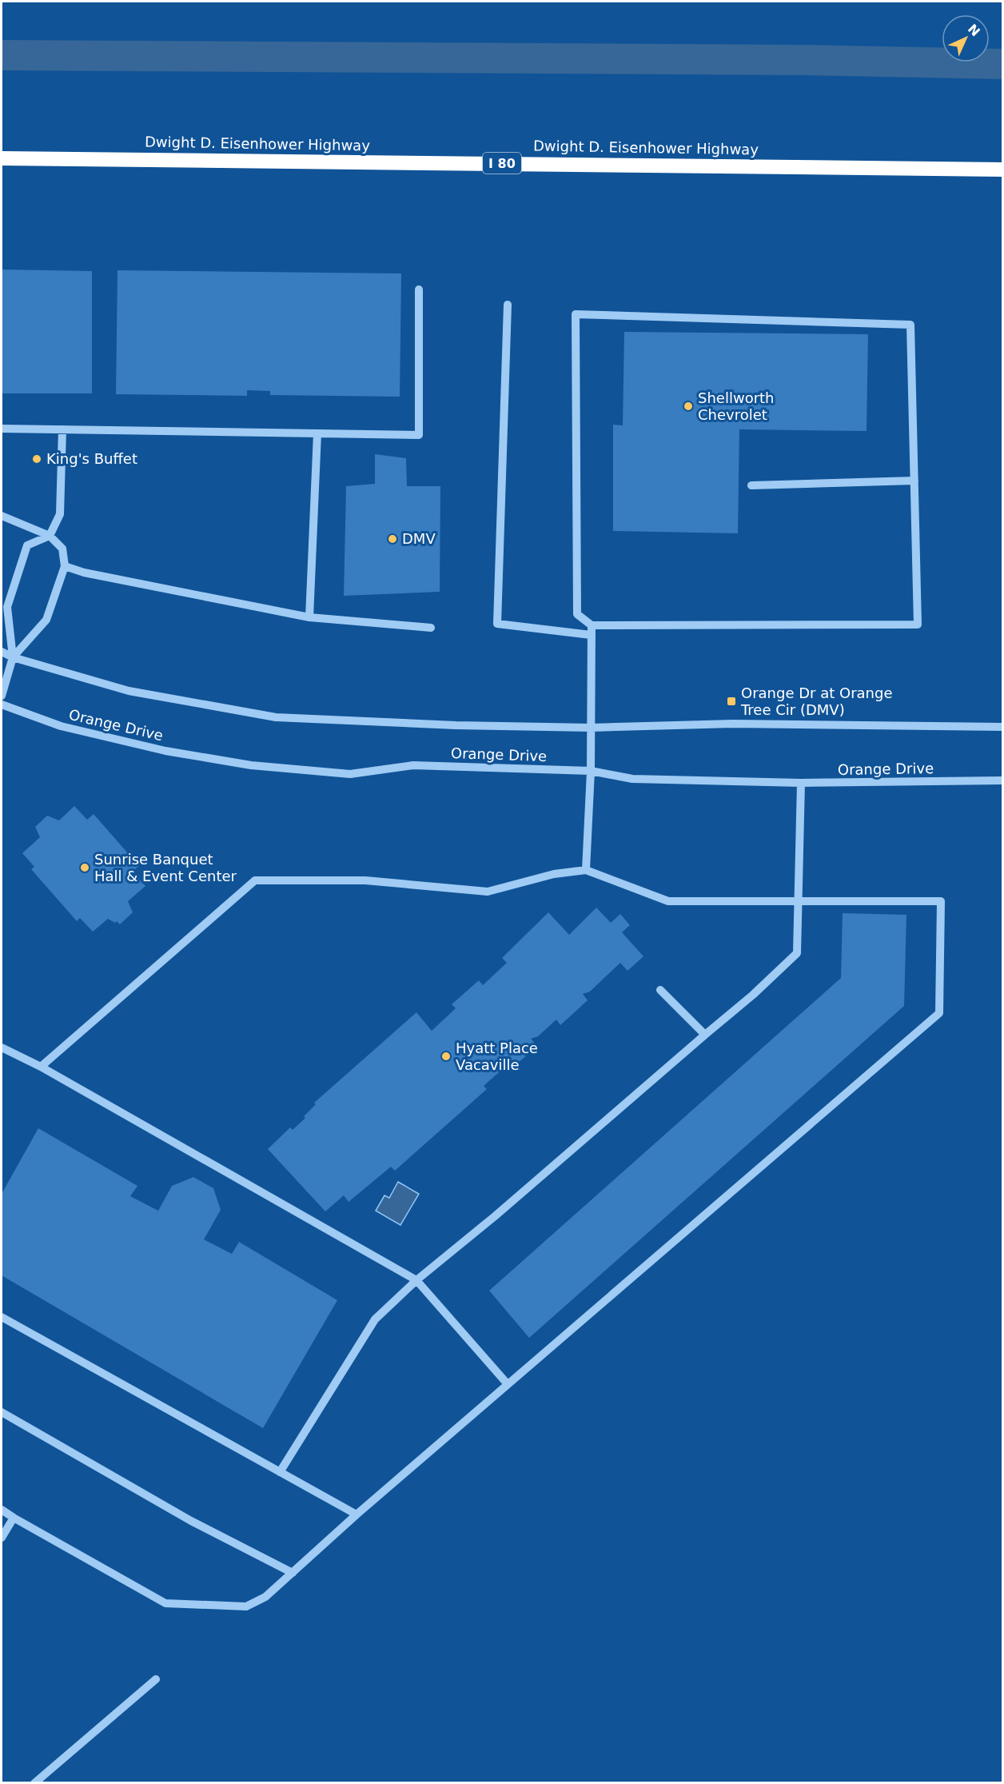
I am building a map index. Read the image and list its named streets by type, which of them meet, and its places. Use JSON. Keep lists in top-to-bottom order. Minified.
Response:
{"streets":{"highway":["Dwight D. Eisenhower Highway","I 80"],"street":["Orange Drive"]},"places":{"other":["Shellworth Chevrolet","King's Buffet","DMV","Sunrise Banquet Hall & Event Center","Hyatt Place Vacaville"],"transit":["Orange Dr at Orange Tree Cir (DMV)"]},"north":"top right"}
